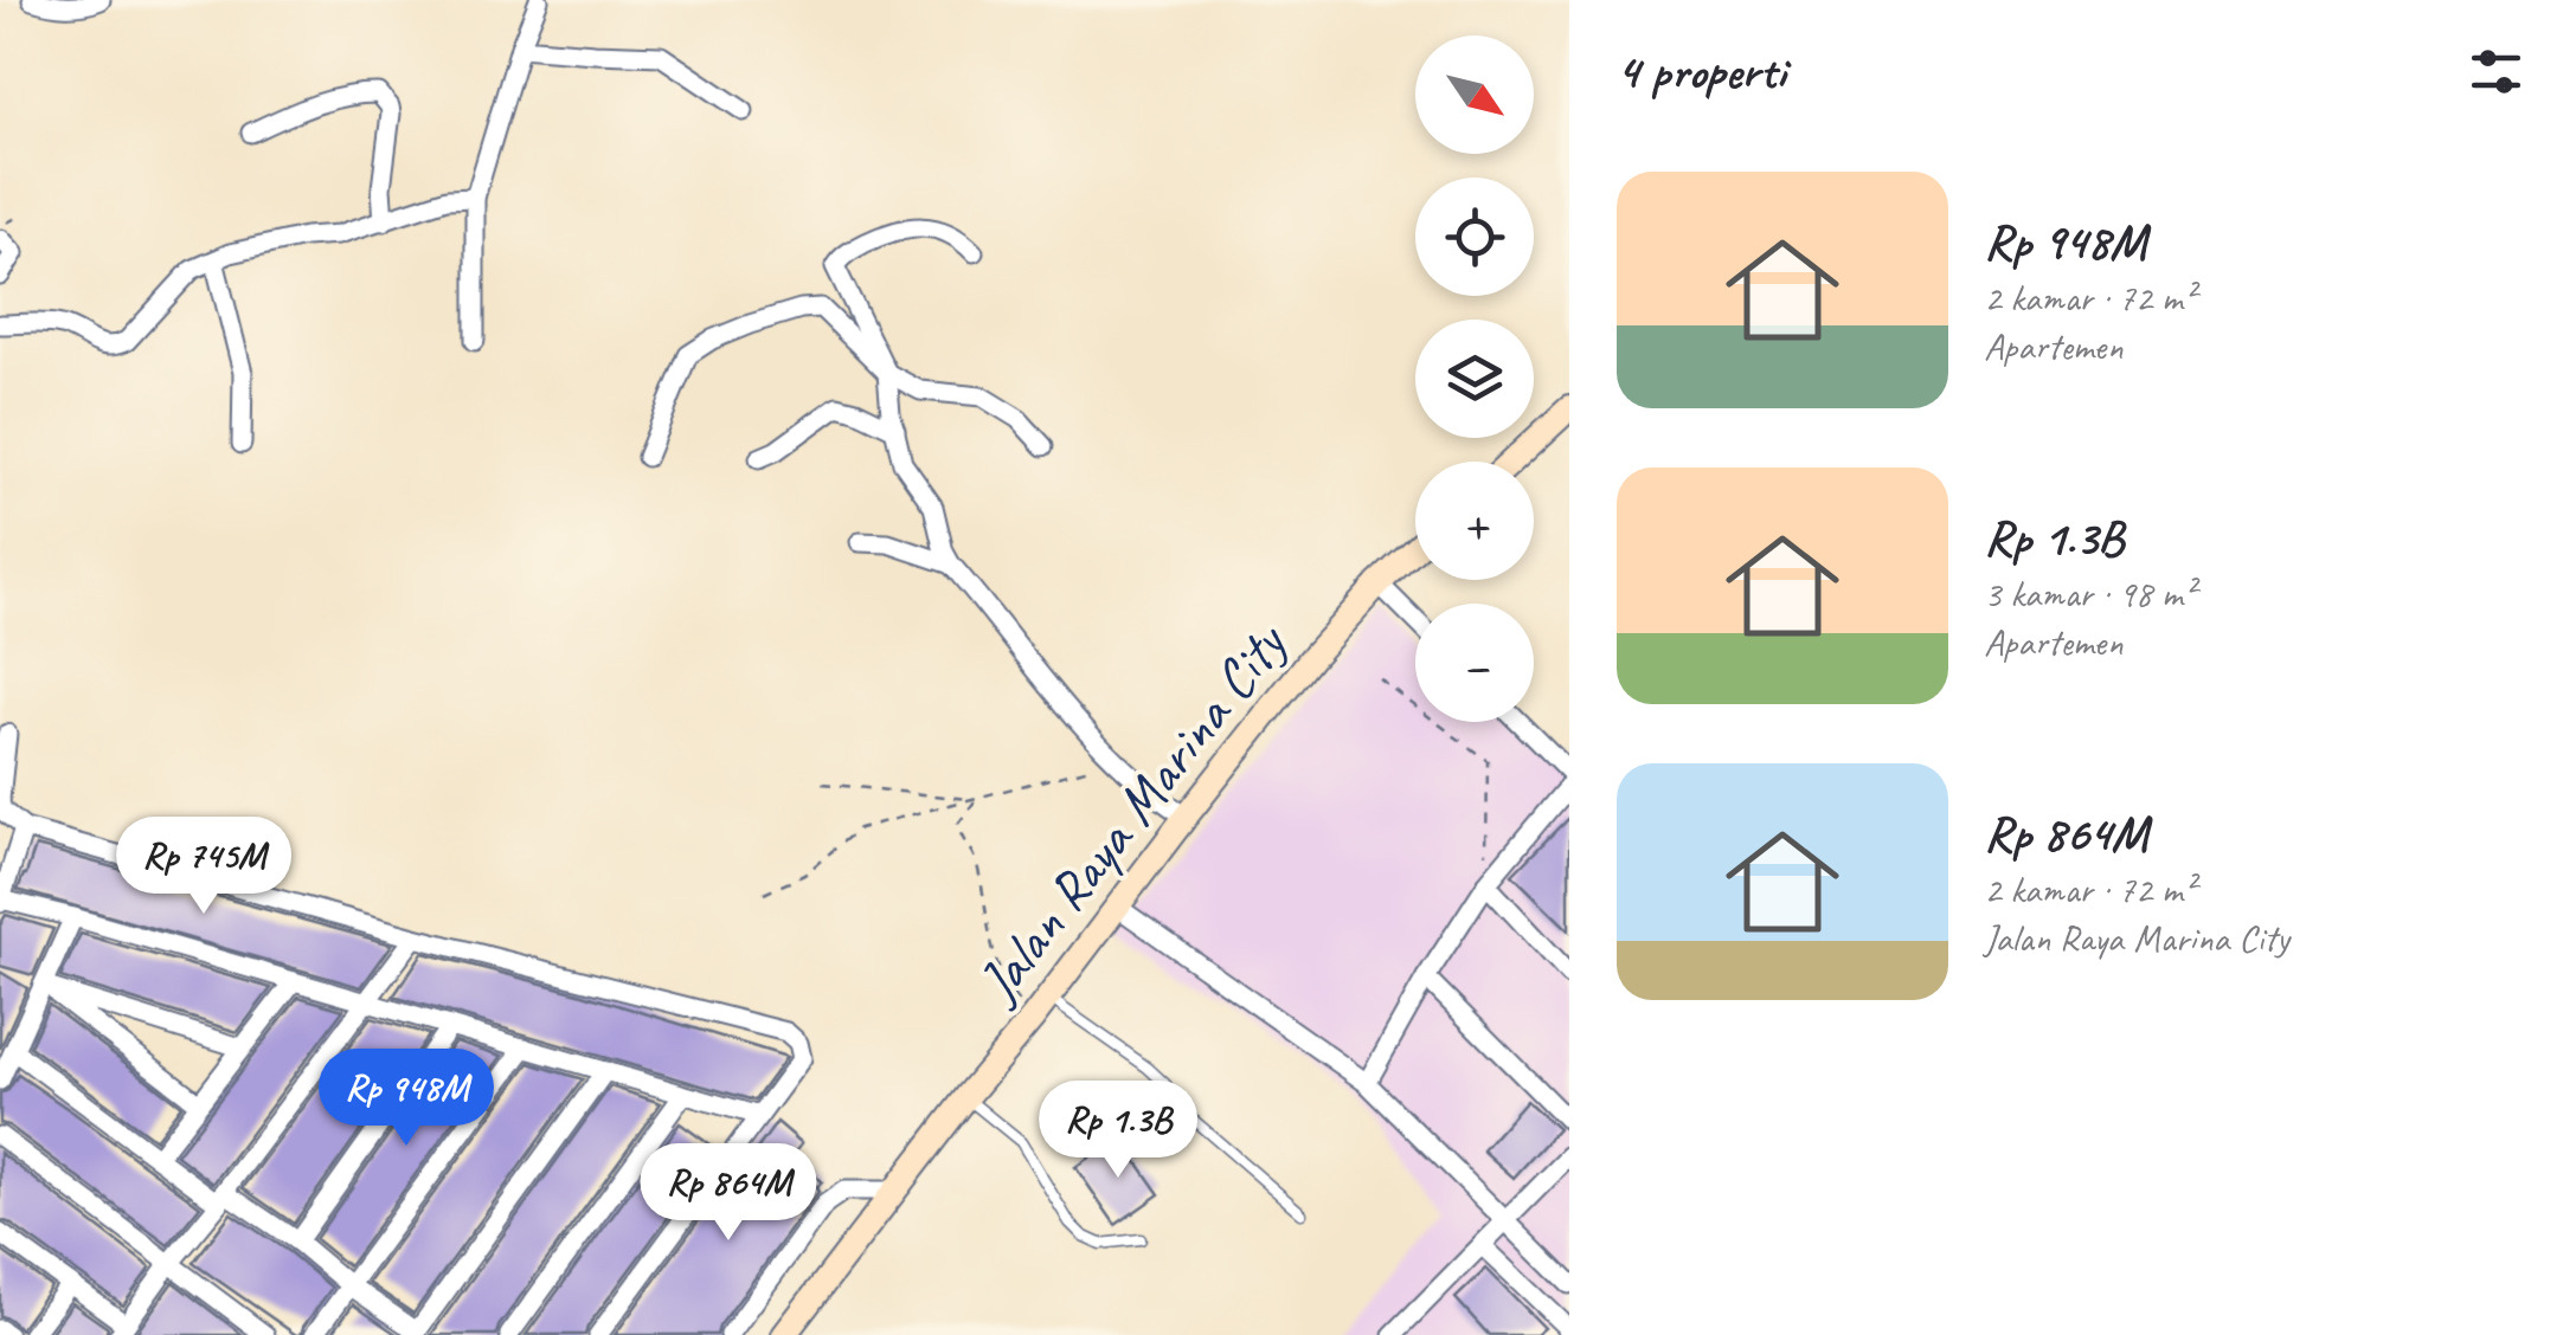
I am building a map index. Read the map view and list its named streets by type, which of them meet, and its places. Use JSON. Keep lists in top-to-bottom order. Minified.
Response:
{"streets":{"main road":["Jalan Raya Marina City"]},"north":"bottom right","page":{"heading":"4 properti","map_buttons":["+","−"],"list":[{"name":"Rp 948M","note":"2 kamar · 72 m² · Apartemen"},{"name":"Rp 1.3B","note":"3 kamar · 98 m² · Apartemen"},{"name":"Rp 864M","note":"2 kamar · 72 m² · Jalan Raya Marina City"}],"price":["Rp 745M","Rp 948M","Rp 1.3B","Rp 864M"]}}
